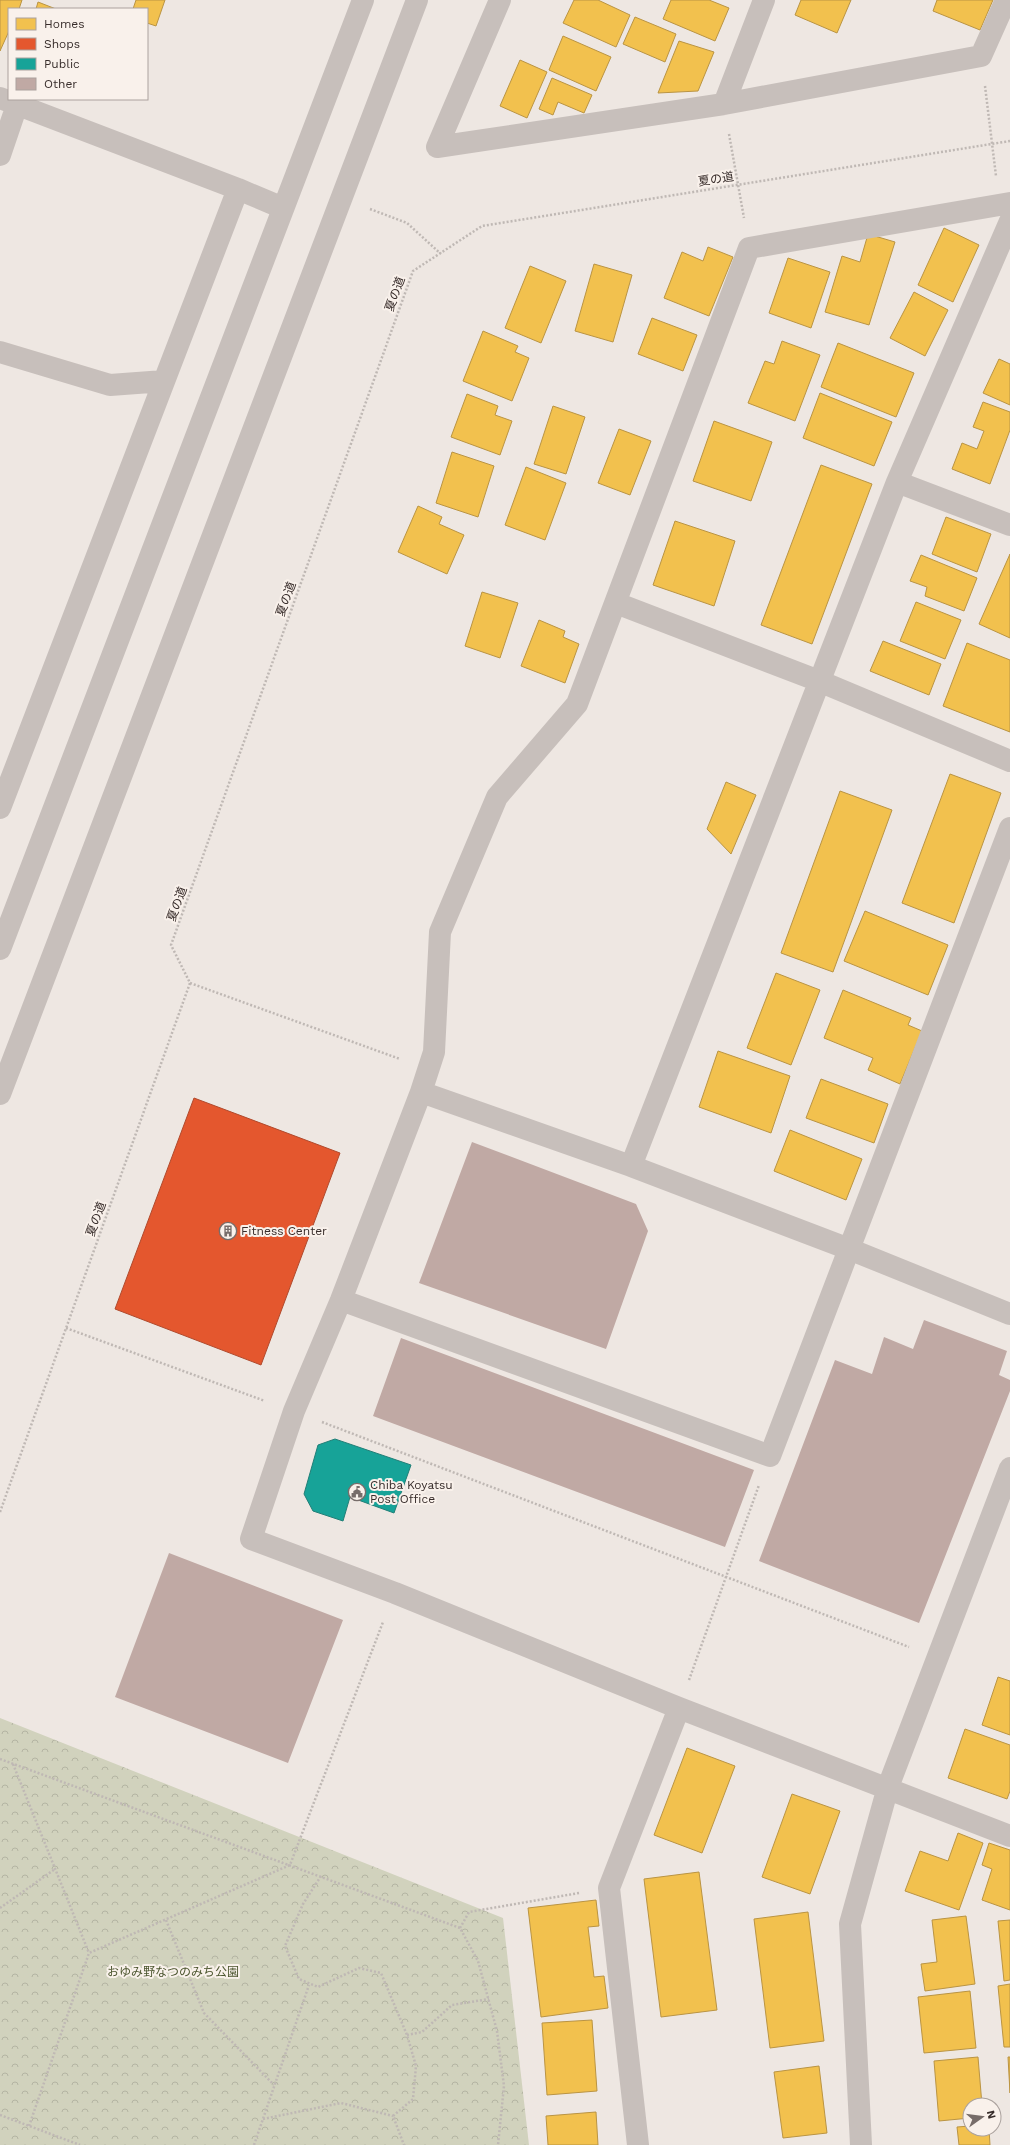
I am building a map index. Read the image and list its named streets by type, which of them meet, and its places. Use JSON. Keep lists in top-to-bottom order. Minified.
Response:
{"streets":{"path":["夏の道"]},"parks":["おゆみ野なつのみち公園"],"places":{"building":["Fitness Center"],"public building":["Chiba Koyatsu Post Office"]},"legend":["Homes","Shops","Public","Other"],"north":"right"}
